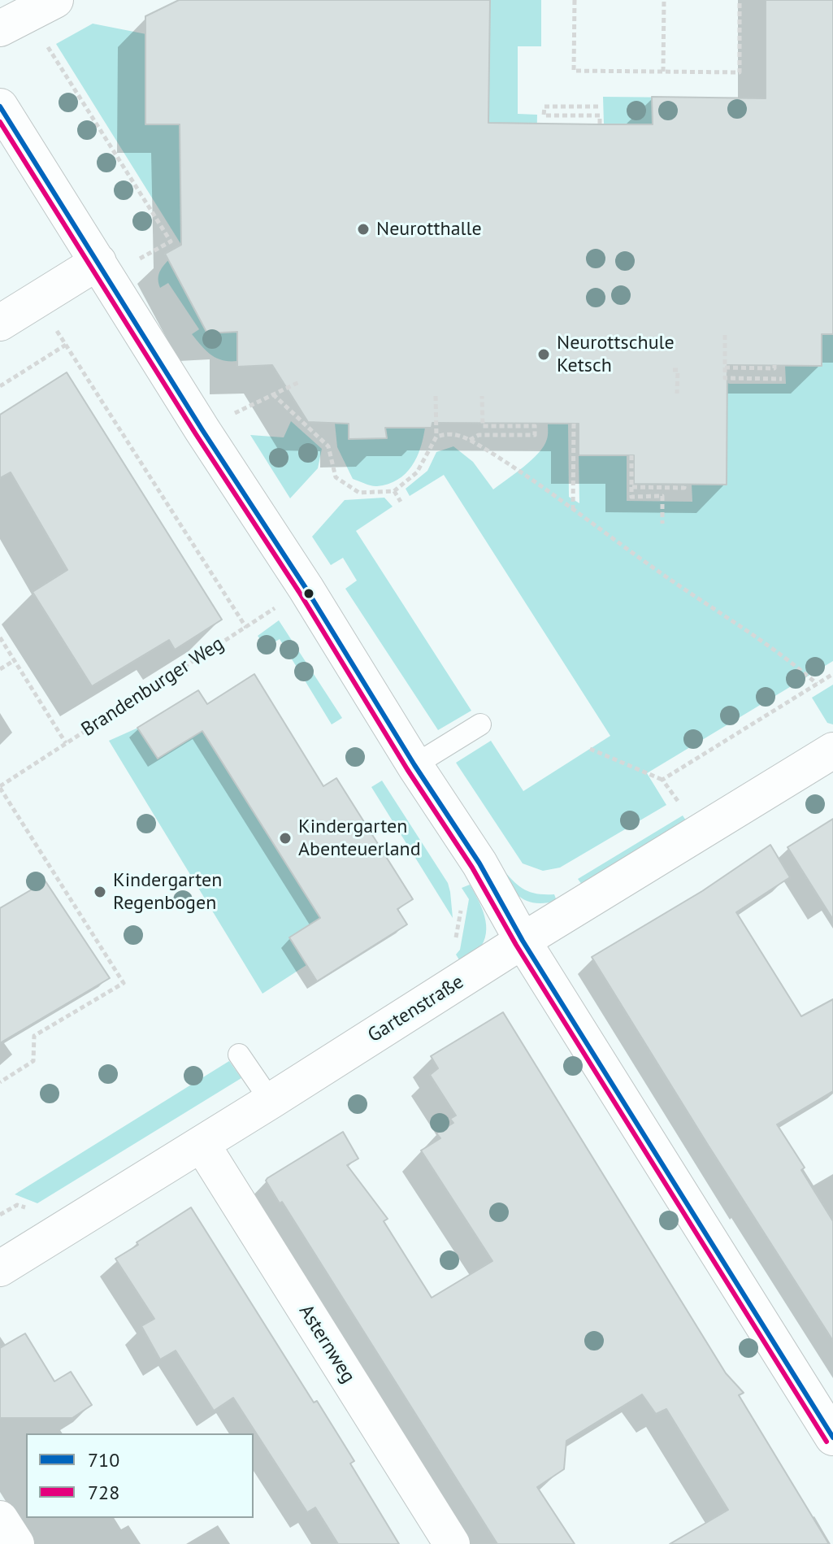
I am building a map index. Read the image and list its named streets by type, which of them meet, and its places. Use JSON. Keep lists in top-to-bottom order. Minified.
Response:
{"streets":{"street":["Gartenstraße","Asternweg"],"path":["Brandenburger Weg"]},"crossings":[["Gartenstraße","Asternweg"]],"places":["Neurotthalle","Neurottschule Ketsch","Kindergarten Abenteuerland","Kindergarten Regenbogen"],"lines":["transit line 710","transit line 728"],"legend":["710","728"]}
